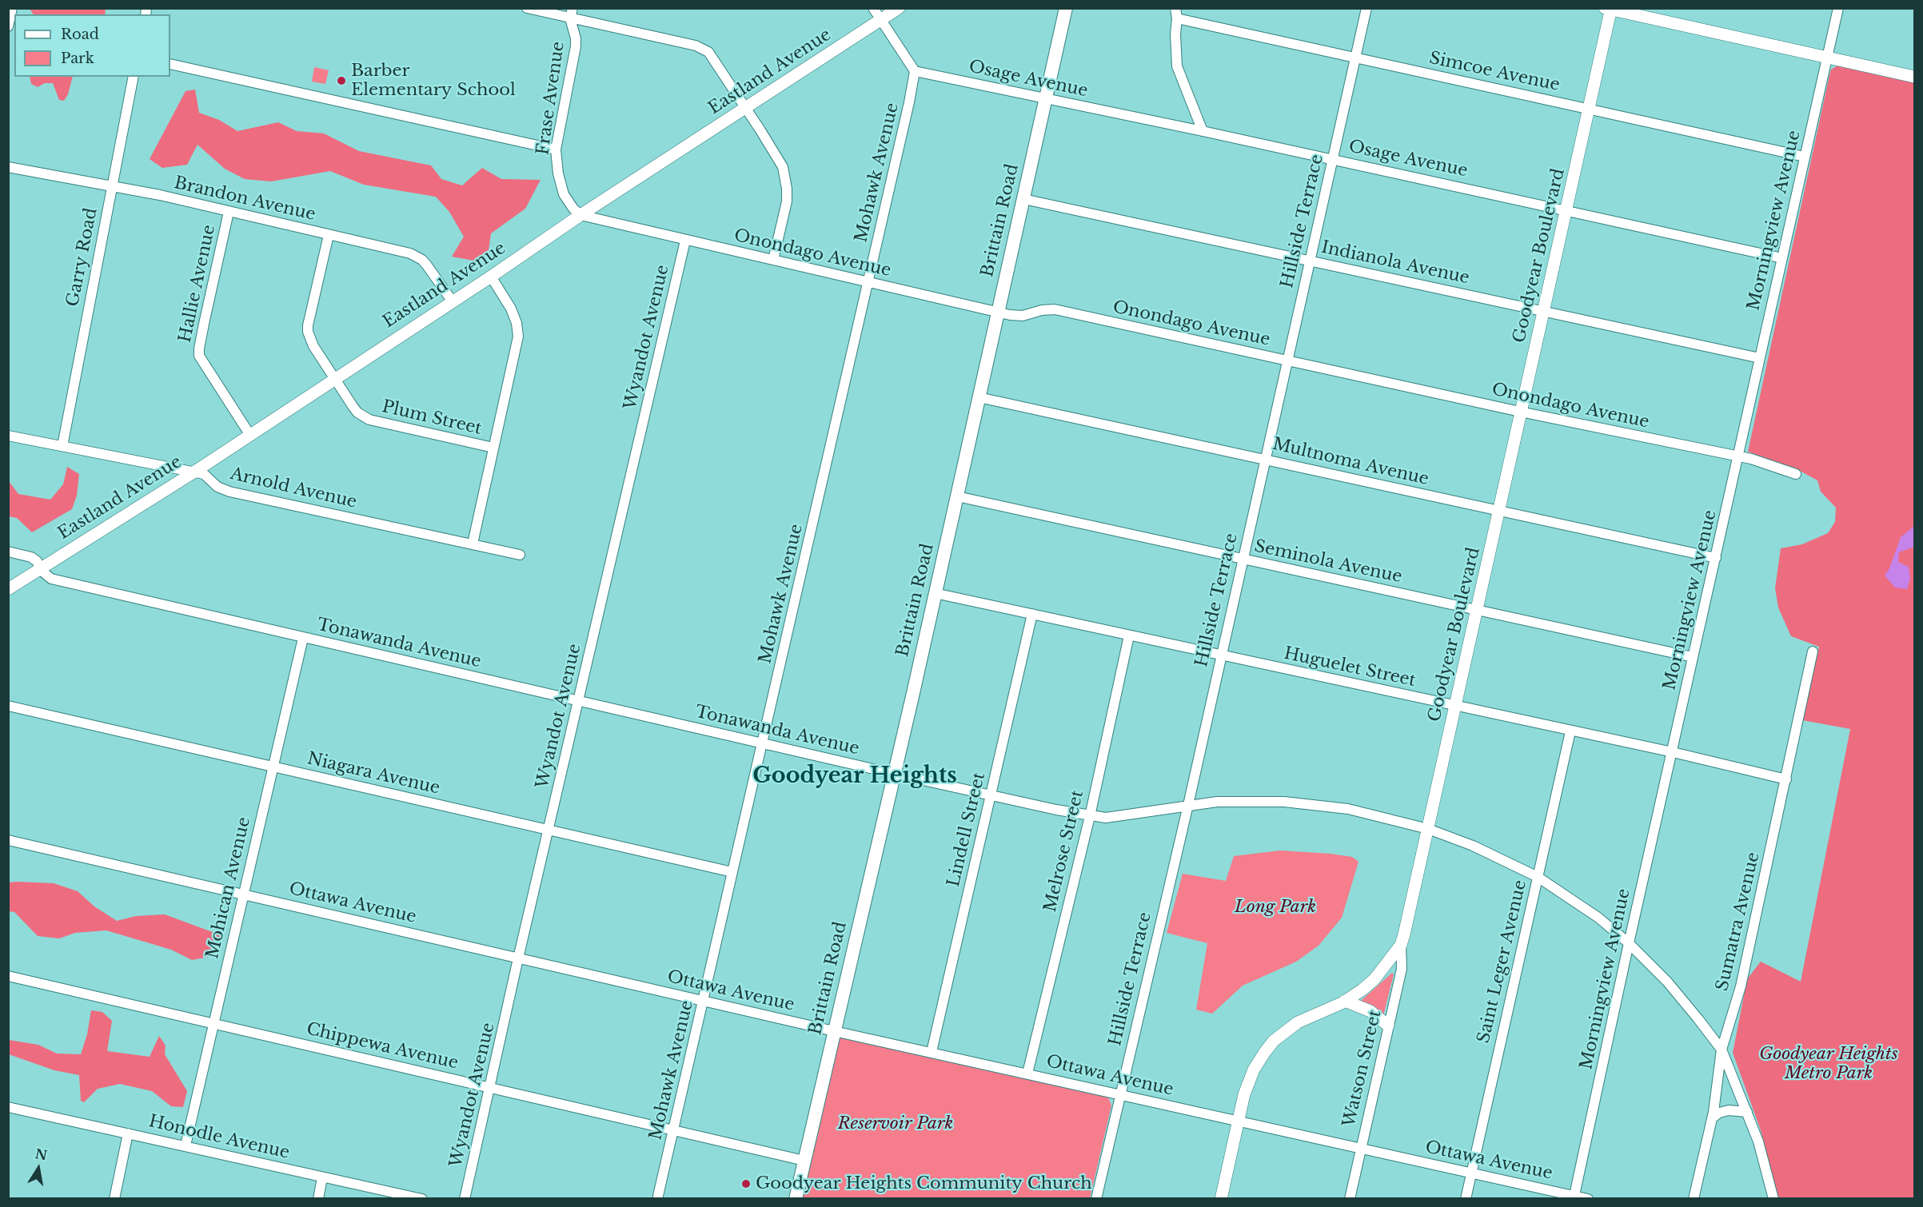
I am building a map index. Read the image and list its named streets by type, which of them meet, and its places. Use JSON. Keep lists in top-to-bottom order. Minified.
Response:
{"streets":{"main road":["Brittain Road"],"street":["Eastland Avenue","Simcoe Avenue","Osage Avenue","Frase Avenue","Mohawk Avenue","Brandon Avenue","Morningview Avenue","Hillside Terrace","Onondago Avenue","Goodyear Boulevard","Garry Road","Indianola Avenue","Hallie Avenue","Wyandot Avenue","Plum Street","Multnoma Avenue","Arnold Avenue","Seminola Avenue","Tonawanda Avenue","Huguelet Street","Niagara Avenue","Lindell Street","Melrose Street","Mohican Avenue","Ottawa Avenue","Sumatra Avenue","Saint Leger Avenue","Chippewa Avenue","Watson Street","Honodle Avenue"]},"crossings":[["Eastland Avenue","Frase Avenue"],["Eastland Avenue","Brandon Avenue"],["Eastland Avenue","Onondago Avenue"],["Eastland Avenue","Hallie Avenue"],["Eastland Avenue","Plum Street"],["Eastland Avenue","Arnold Avenue"],["Eastland Avenue","Tonawanda Avenue"],["Simcoe Avenue","Morningview Avenue"],["Simcoe Avenue","Hillside Terrace"],["Simcoe Avenue","Goodyear Boulevard"],["Osage Avenue","Mohawk Avenue"],["Osage Avenue","Brittain Road"],["Osage Avenue","Morningview Avenue"],["Osage Avenue","Hillside Terrace"],["Osage Avenue","Goodyear Boulevard"],["Frase Avenue","Onondago Avenue"],["Mohawk Avenue","Onondago Avenue"],["Mohawk Avenue","Tonawanda Avenue"],["Mohawk Avenue","Niagara Avenue"],["Mohawk Avenue","Ottawa Avenue"],["Mohawk Avenue","Chippewa Avenue"],["Brandon Avenue","Garry Road"],["Brandon Avenue","Hallie Avenue"],["Brandon Avenue","Plum Street"],["Brittain Road","Onondago Avenue"],["Brittain Road","Indianola Avenue"],["Brittain Road","Multnoma Avenue"],["Brittain Road","Seminola Avenue"],["Brittain Road","Tonawanda Avenue"],["Brittain Road","Huguelet Street"],["Brittain Road","Ottawa Avenue"],["Brittain Road","Chippewa Avenue"],["Morningview Avenue","Onondago Avenue"],["Morningview Avenue","Indianola Avenue"],["Morningview Avenue","Multnoma Avenue"],["Morningview Avenue","Seminola Avenue"],["Morningview Avenue","Tonawanda Avenue"],["Morningview Avenue","Huguelet Street"],["Morningview Avenue","Ottawa Avenue"],["Hillside Terrace","Onondago Avenue"],["Hillside Terrace","Indianola Avenue"],["Hillside Terrace","Multnoma Avenue"],["Hillside Terrace","Seminola Avenue"],["Hillside Terrace","Tonawanda Avenue"],["Hillside Terrace","Huguelet Street"],["Hillside Terrace","Ottawa Avenue"],["Onondago Avenue","Goodyear Boulevard"],["Onondago Avenue","Wyandot Avenue"],["Goodyear Boulevard","Indianola Avenue"],["Goodyear Boulevard","Multnoma Avenue"],["Goodyear Boulevard","Seminola Avenue"],["Goodyear Boulevard","Tonawanda Avenue"],["Goodyear Boulevard","Huguelet Street"],["Goodyear Boulevard","Ottawa Avenue"],["Goodyear Boulevard","Watson Street"],["Garry Road","Arnold Avenue"],["Wyandot Avenue","Tonawanda Avenue"],["Wyandot Avenue","Niagara Avenue"],["Wyandot Avenue","Ottawa Avenue"],["Wyandot Avenue","Chippewa Avenue"],["Tonawanda Avenue","Lindell Street"],["Tonawanda Avenue","Melrose Street"],["Tonawanda Avenue","Mohican Avenue"],["Tonawanda Avenue","Sumatra Avenue"],["Tonawanda Avenue","Saint Leger Avenue"],["Huguelet Street","Lindell Street"],["Huguelet Street","Melrose Street"],["Huguelet Street","Sumatra Avenue"],["Huguelet Street","Saint Leger Avenue"],["Niagara Avenue","Mohican Avenue"],["Lindell Street","Ottawa Avenue"],["Melrose Street","Ottawa Avenue"],["Mohican Avenue","Ottawa Avenue"],["Mohican Avenue","Chippewa Avenue"],["Mohican Avenue","Honodle Avenue"],["Ottawa Avenue","Saint Leger Avenue"],["Ottawa Avenue","Watson Street"]],"districts":["Goodyear Heights"],"parks":["Long Park","Goodyear Heights Metro Park","Reservoir Park"],"places":["Barber Elementary School","Goodyear Heights Community Church"],"legend":["Road","Park"],"north":"top"}
